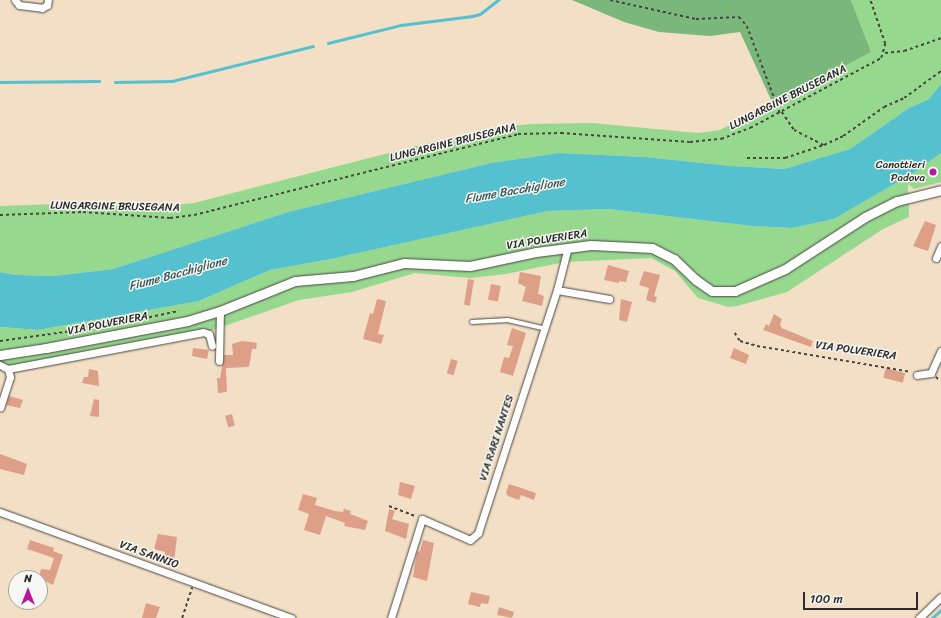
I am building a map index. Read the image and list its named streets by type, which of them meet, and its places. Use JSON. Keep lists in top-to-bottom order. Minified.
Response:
{"streets":{"street":["VIA POLVERIERA","VIA RARI NANTES","VIA SANNIO"],"path":["LUNGARGINE BRUSEGANA"]},"crossings":[["VIA POLVERIERA","VIA RARI NANTES"]],"water":["Fiume Bacchiglione"],"places":["Canottieri Padova"],"scale_bar":"100 m","north":"top"}
